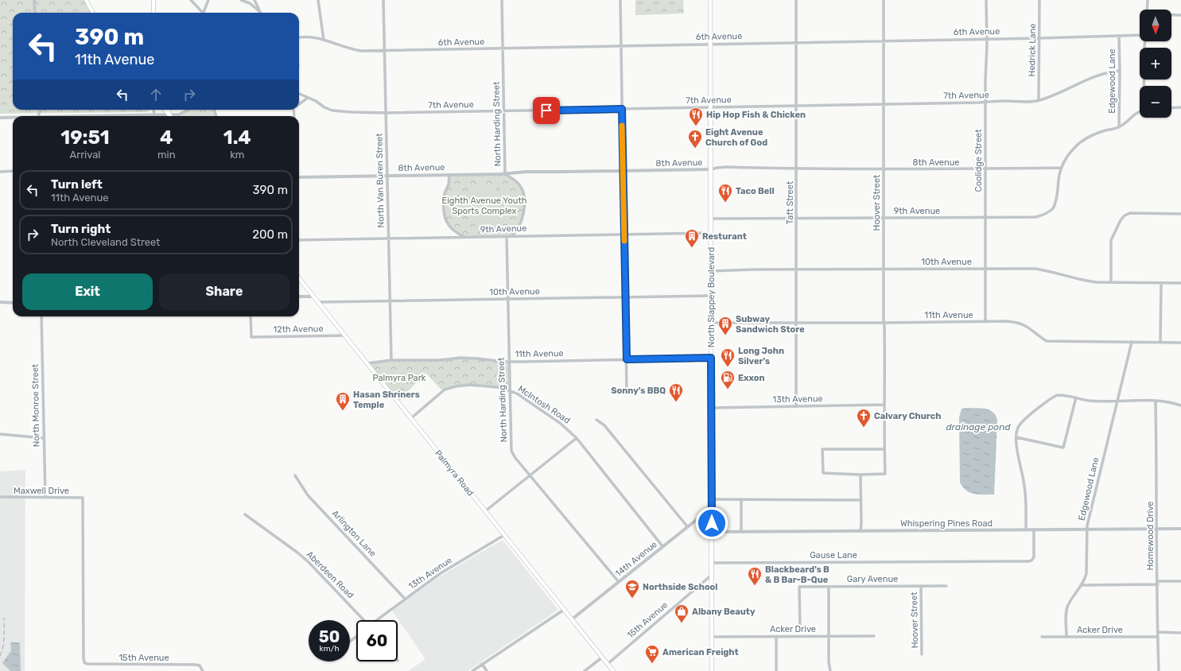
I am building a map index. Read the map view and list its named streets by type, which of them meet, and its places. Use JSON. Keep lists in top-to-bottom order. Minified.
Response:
{"streets":{"main road":["North Slappey Boulevard","Palmyra Road"],"street":["6th Avenue","Hedrick Lane","Edgewood Lane","7th Avenue","North Harding Street","Coolidge Street","8th Avenue","North Van Buren Street","Taft Street","Hoover Street","9th Avenue","10th Avenue","11th Avenue","12th Avenue","13th Avenue","McIntosh Road","North Monroe Street","Maxwell Drive","Whispering Pines Road","Arlington Lane","Homewood Drive","Gause Lane","14th Avenue","Aberdeen Road","Gary Avenue","15th Avenue","Acker Drive"]},"crossings":[["6th Avenue","Hedrick Lane"],["6th Avenue","Edgewood Lane"],["6th Avenue","North Harding Street"],["6th Avenue","Coolidge Street"],["6th Avenue","North Van Buren Street"],["6th Avenue","Taft Street"],["6th Avenue","Hoover Street"],["6th Avenue","North Slappey Boulevard"],["Hedrick Lane","7th Avenue"],["Edgewood Lane","7th Avenue"],["Edgewood Lane","11th Avenue"],["Edgewood Lane","Whispering Pines Road"],["Edgewood Lane","Acker Drive"],["7th Avenue","North Harding Street"],["7th Avenue","Coolidge Street"],["7th Avenue","North Van Buren Street"],["7th Avenue","Taft Street"],["7th Avenue","Hoover Street"],["7th Avenue","North Slappey Boulevard"],["North Harding Street","8th Avenue"],["North Harding Street","9th Avenue"],["North Harding Street","10th Avenue"],["North Harding Street","11th Avenue"],["North Harding Street","McIntosh Road"],["North Harding Street","14th Avenue"],["Coolidge Street","8th Avenue"],["Coolidge Street","9th Avenue"],["Coolidge Street","10th Avenue"],["Coolidge Street","11th Avenue"],["8th Avenue","North Van Buren Street"],["8th Avenue","Taft Street"],["8th Avenue","Hoover Street"],["8th Avenue","9th Avenue"],["8th Avenue","North Slappey Boulevard"],["North Van Buren Street","9th Avenue"],["North Van Buren Street","10th Avenue"],["North Van Buren Street","11th Avenue"],["Taft Street","9th Avenue"],["Taft Street","10th Avenue"],["Taft Street","11th Avenue"],["Taft Street","13th Avenue"],["Hoover Street","9th Avenue"],["Hoover Street","10th Avenue"],["Hoover Street","11th Avenue"],["Hoover Street","13th Avenue"],["Hoover Street","Gary Avenue"],["9th Avenue","North Slappey Boulevard"],["10th Avenue","North Slappey Boulevard"],["10th Avenue","Palmyra Road"],["North Slappey Boulevard","11th Avenue"],["North Slappey Boulevard","13th Avenue"],["North Slappey Boulevard","Whispering Pines Road"],["North Slappey Boulevard","Gause Lane"],["North Slappey Boulevard","14th Avenue"],["North Slappey Boulevard","15th Avenue"],["North Slappey Boulevard","Acker Drive"],["11th Avenue","Palmyra Road"],["12th Avenue","Palmyra Road"],["13th Avenue","Palmyra Road"],["13th Avenue","Arlington Lane"],["McIntosh Road","Palmyra Road"],["McIntosh Road","14th Avenue"],["North Monroe Street","Maxwell Drive"],["Palmyra Road","14th Avenue"],["Palmyra Road","15th Avenue"],["Maxwell Drive","15th Avenue"],["Whispering Pines Road","Homewood Drive"],["Whispering Pines Road","Gause Lane"],["Homewood Drive","Acker Drive"]],"water":["drainage pond"],"parks":["Eighth Avenue Youth Sports Complex","Palmyra Park"],"places":{"restaurant":["Hip Hop Fish & Chicken","Taco Bell","Long John Silver's","Sonny's BBQ","Blackbeard's B & B Bar-B-Que"],"church":["Eight Avenue Church of God","Calvary Church"],"building":["Resturant","Subway Sandwich Store","Hasan Shriners Temple"],"fuel station":["Exxon"],"school or university":["Northside School"],"shop":["Albany Beauty"],"supermarket":["American Freight"]},"north":"bottom","page":{"map_buttons":["+","−"],"turn":["390 m","11th Avenue"],"eta":["19:51","Arrival","4","min","1.4","km"],"list":[{"name":"Turn left","note":"11th Avenue","value":"390 m"},{"name":"Turn right","note":"North Cleveland Street","value":"200 m"}],"buttons":["Exit","Share"],"speed":"50 km/h","limit":"60"}}
